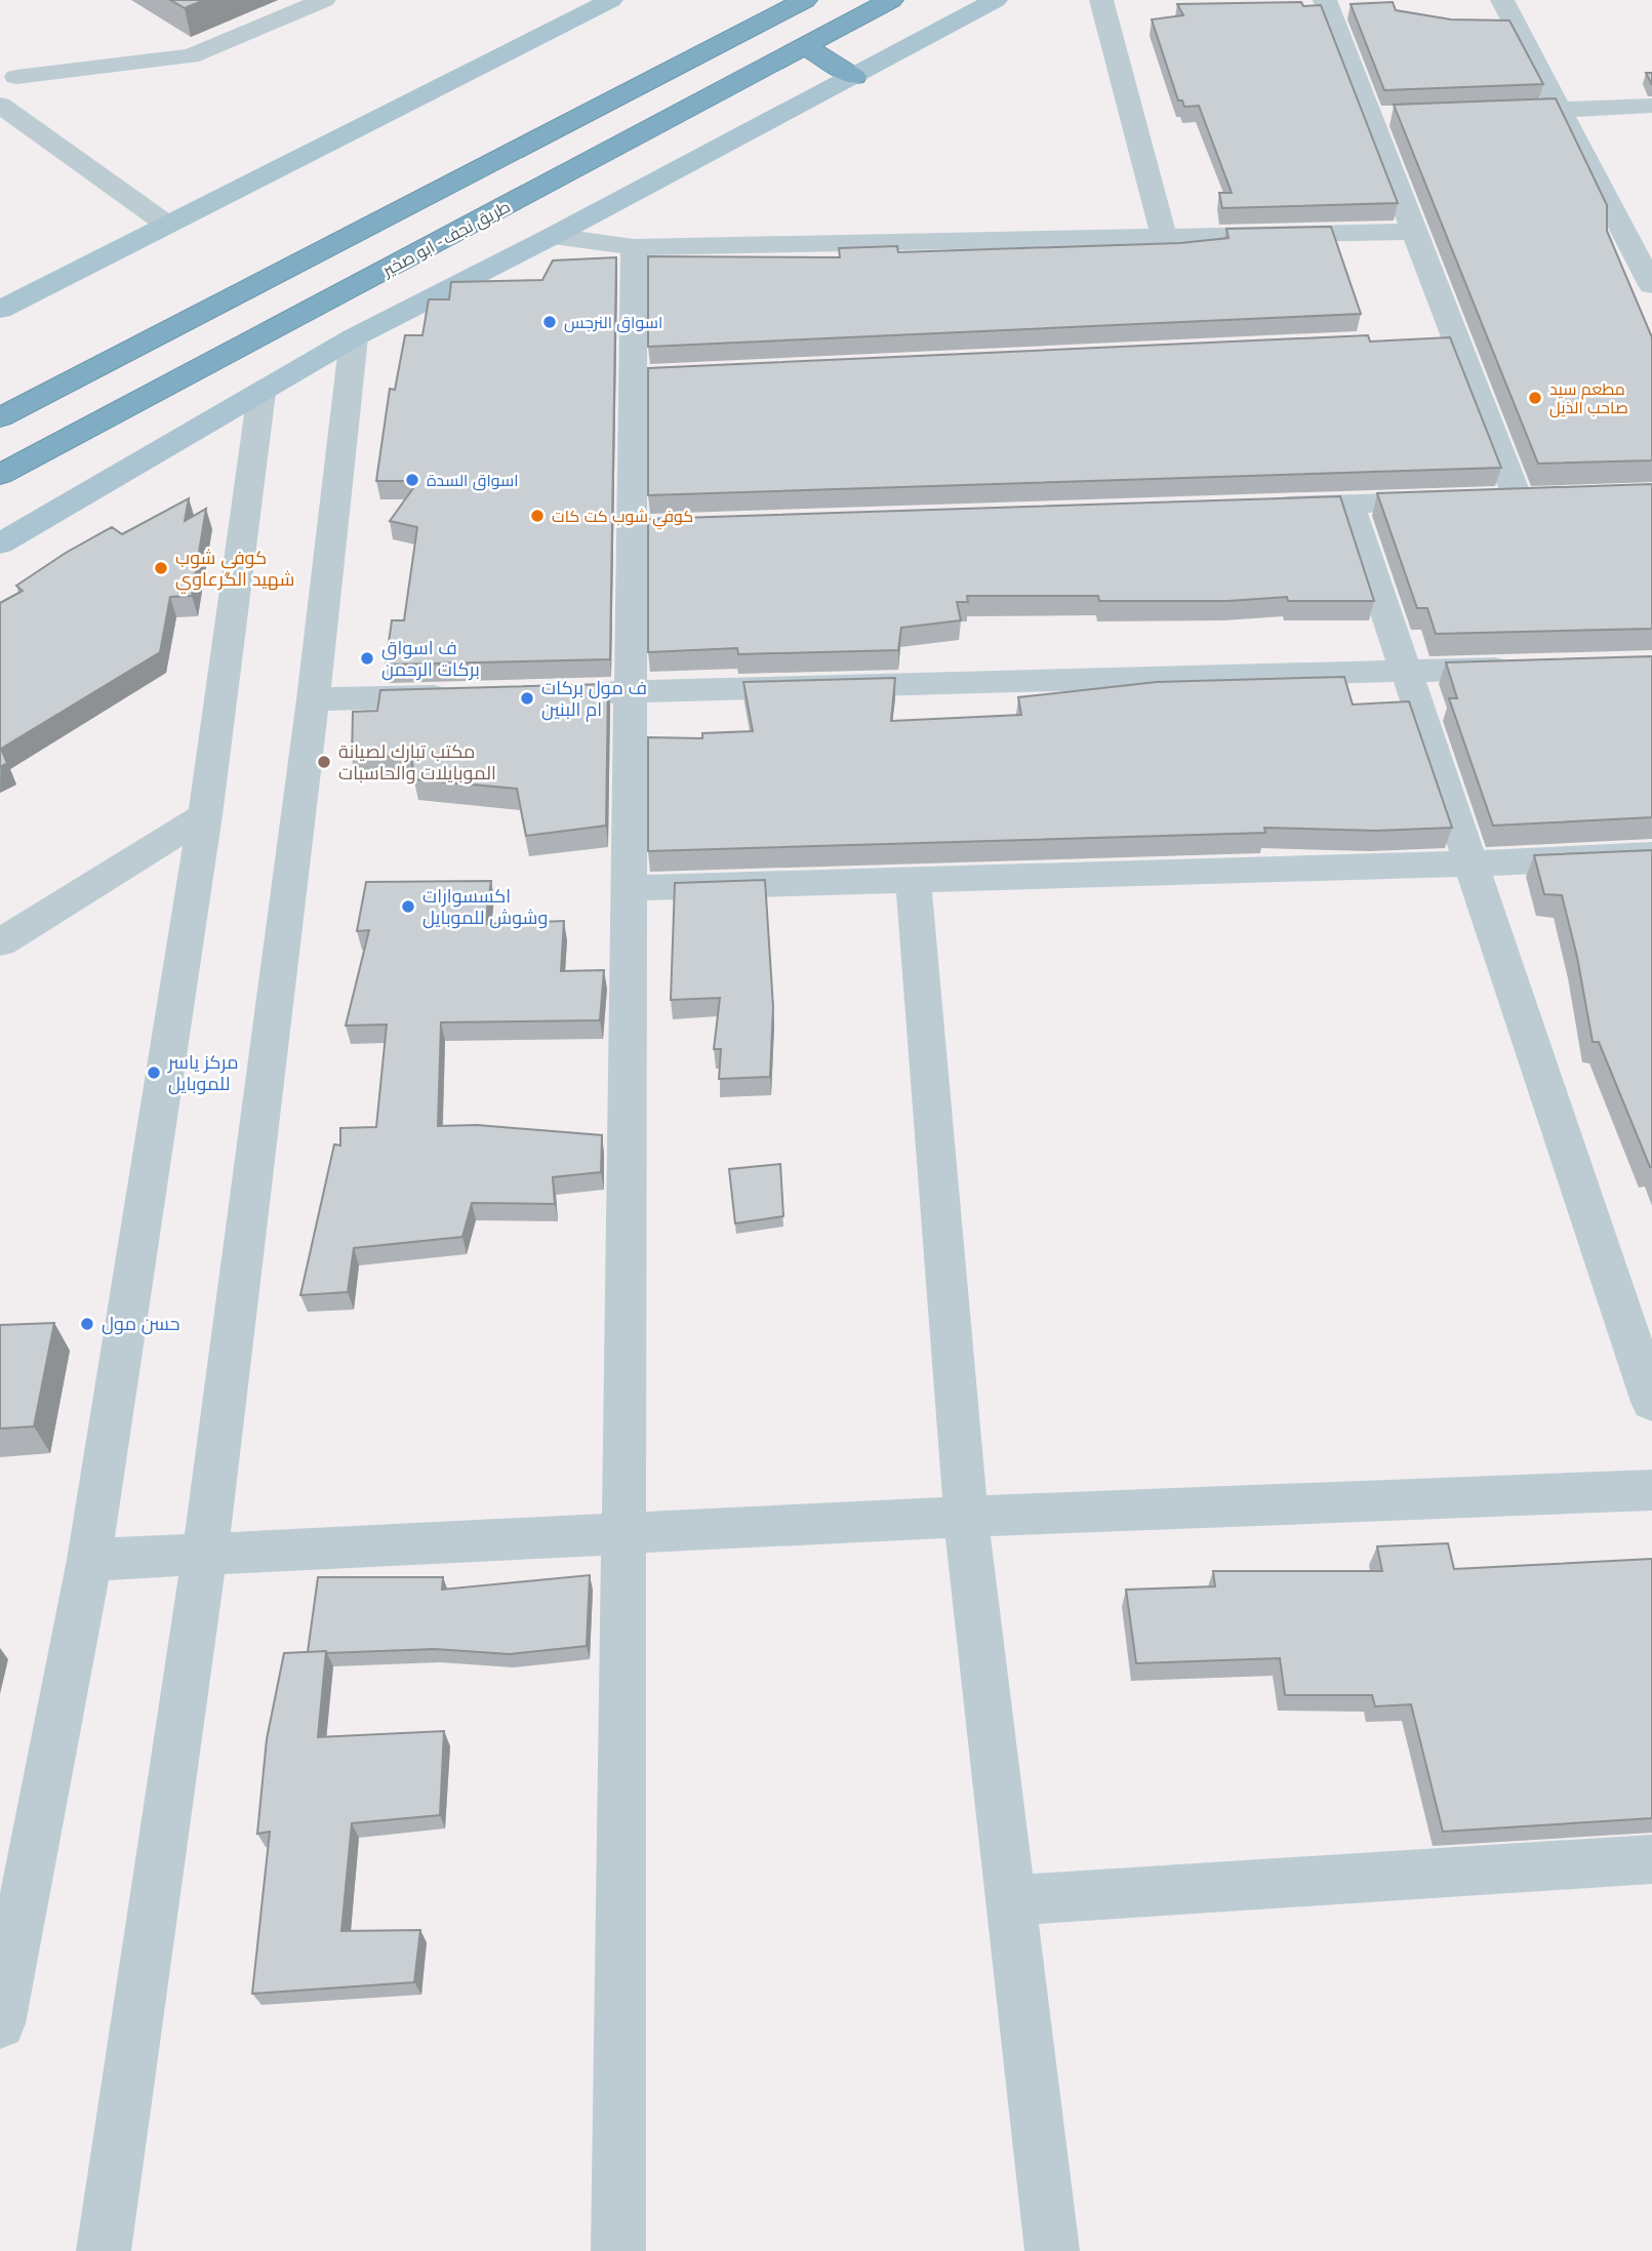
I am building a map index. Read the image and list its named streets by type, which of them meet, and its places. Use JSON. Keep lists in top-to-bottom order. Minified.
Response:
{"streets":{"highway":["طريق نجف - ابو صخير"]},"places":["اسواق النرجس","مطعم سيد صاحب الذيل","اسواق السدة","كوفي شوب كت كات","كوفي شوب شهيد الگرعاوي","ف اسواق بركات الرحمن","ف مول بركات ام البنين","مكتب تبارك لصيانة الموبايلات والحاسبات","اكسسوارات وشوش للموبايل","مركز ياسر للموبايل","حسن مول"]}
